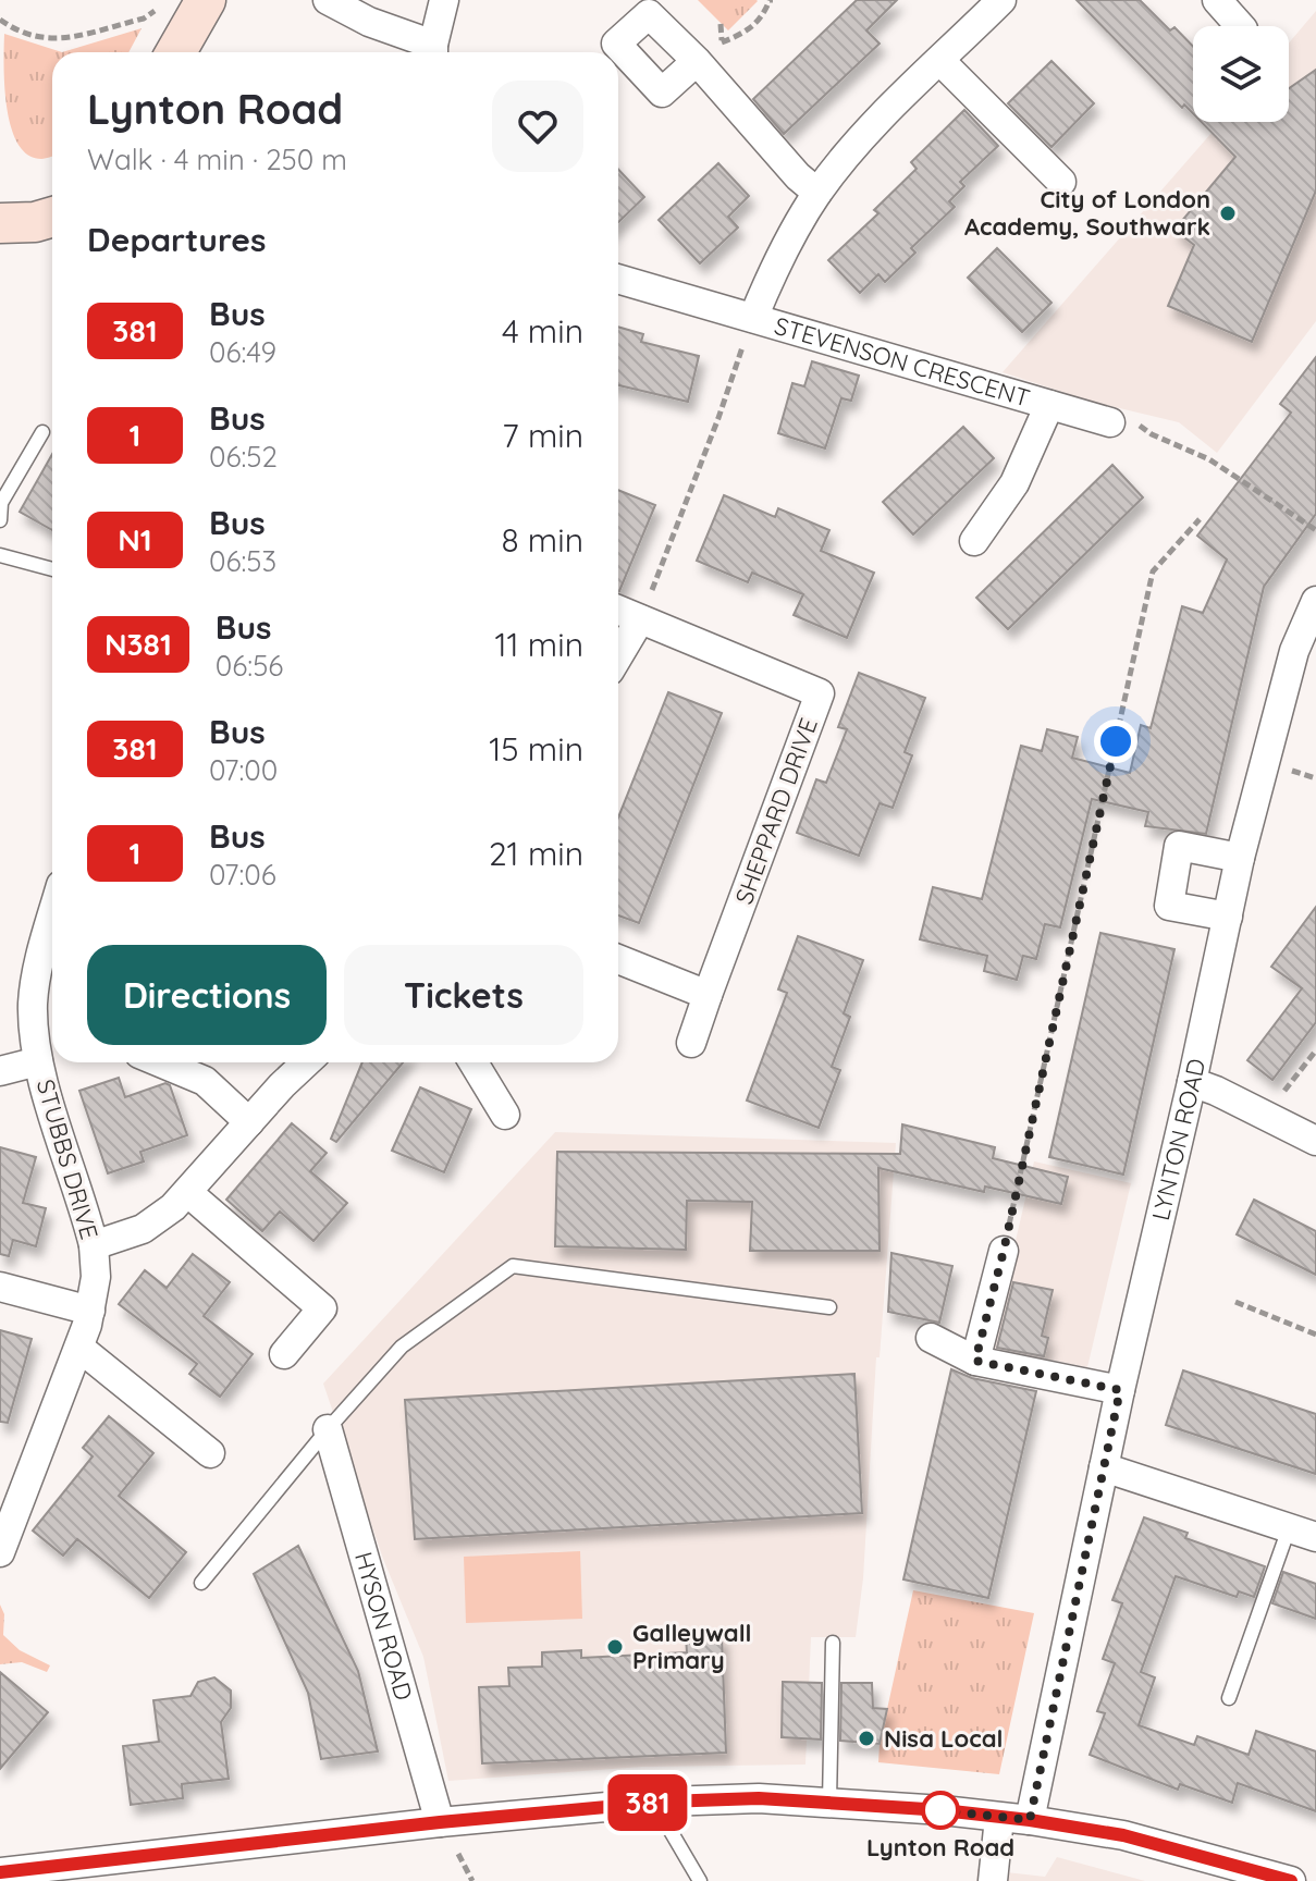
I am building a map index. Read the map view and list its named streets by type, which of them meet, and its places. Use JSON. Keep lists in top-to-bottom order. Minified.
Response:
{"streets":{"street":["STEVENSON CRESCENT","SHEPPARD DRIVE","LYNTON ROAD","STUBBS DRIVE","HYSON ROAD"]},"places":["City of London Academy, Southwark","Galleywall Primary","Nisa Local","Lynton Road"],"lines":["bus line 381"],"page":{"on_map":"381","heading":[["Lynton Road","Walk · 4 min · 250 m"],"Departures"],"list":[{"mark":"381","name":"Bus","note":"06:49","value":"4 min"},{"mark":"1","name":"Bus","note":"06:52","value":"7 min"},{"mark":"N1","name":"Bus","note":"06:53","value":"8 min"},{"mark":"N381","name":"Bus","note":"06:56","value":"11 min"},{"mark":"381","name":"Bus","note":"07:00","value":"15 min"},{"mark":"1","name":"Bus","note":"07:06","value":"21 min"}],"buttons":["Directions","Tickets"]}}
